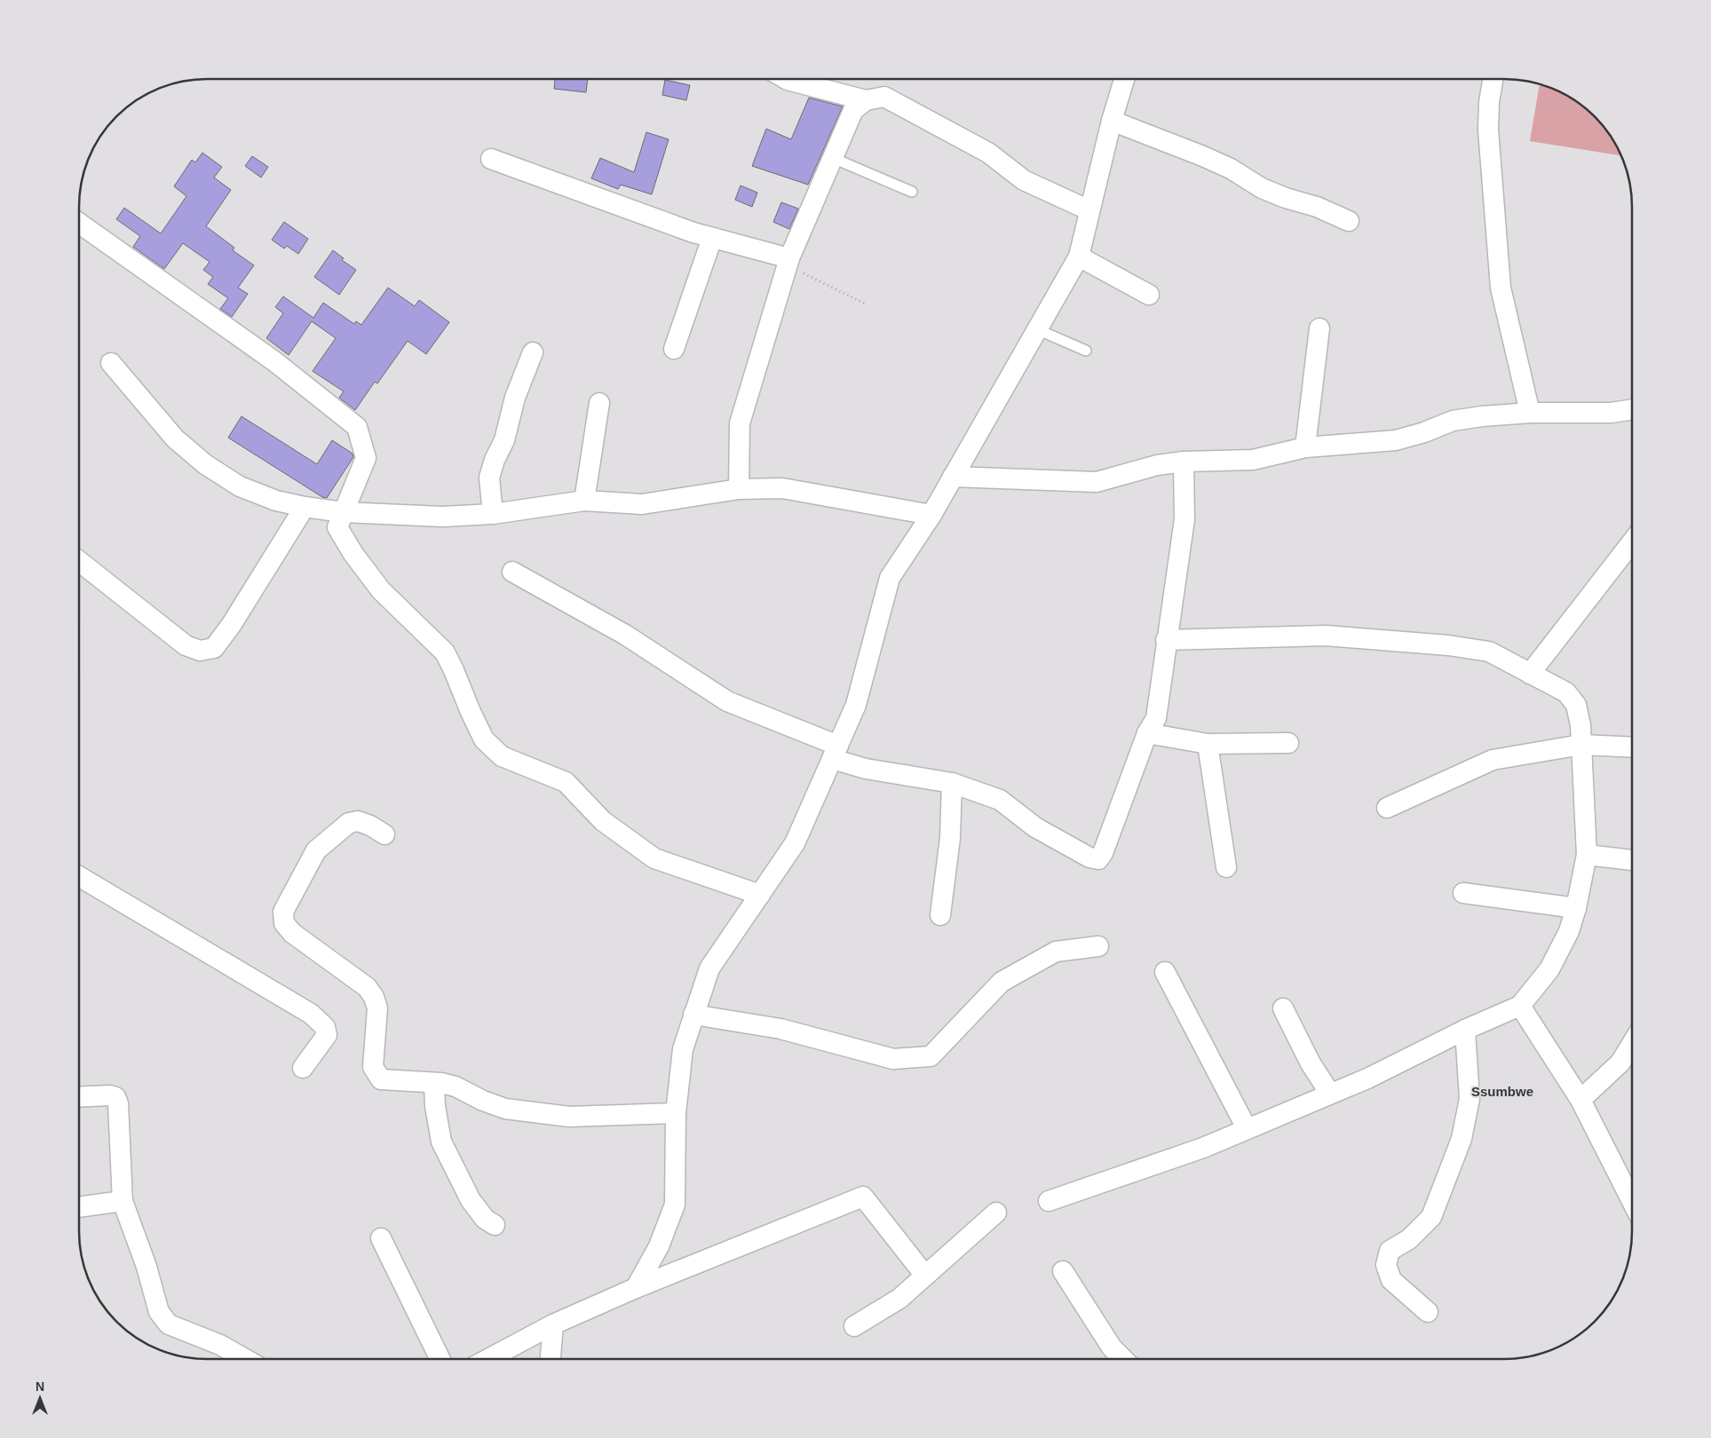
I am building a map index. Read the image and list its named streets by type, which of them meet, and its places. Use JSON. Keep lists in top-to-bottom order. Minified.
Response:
{"districts":["Ssumbwe"],"north":"top"}
